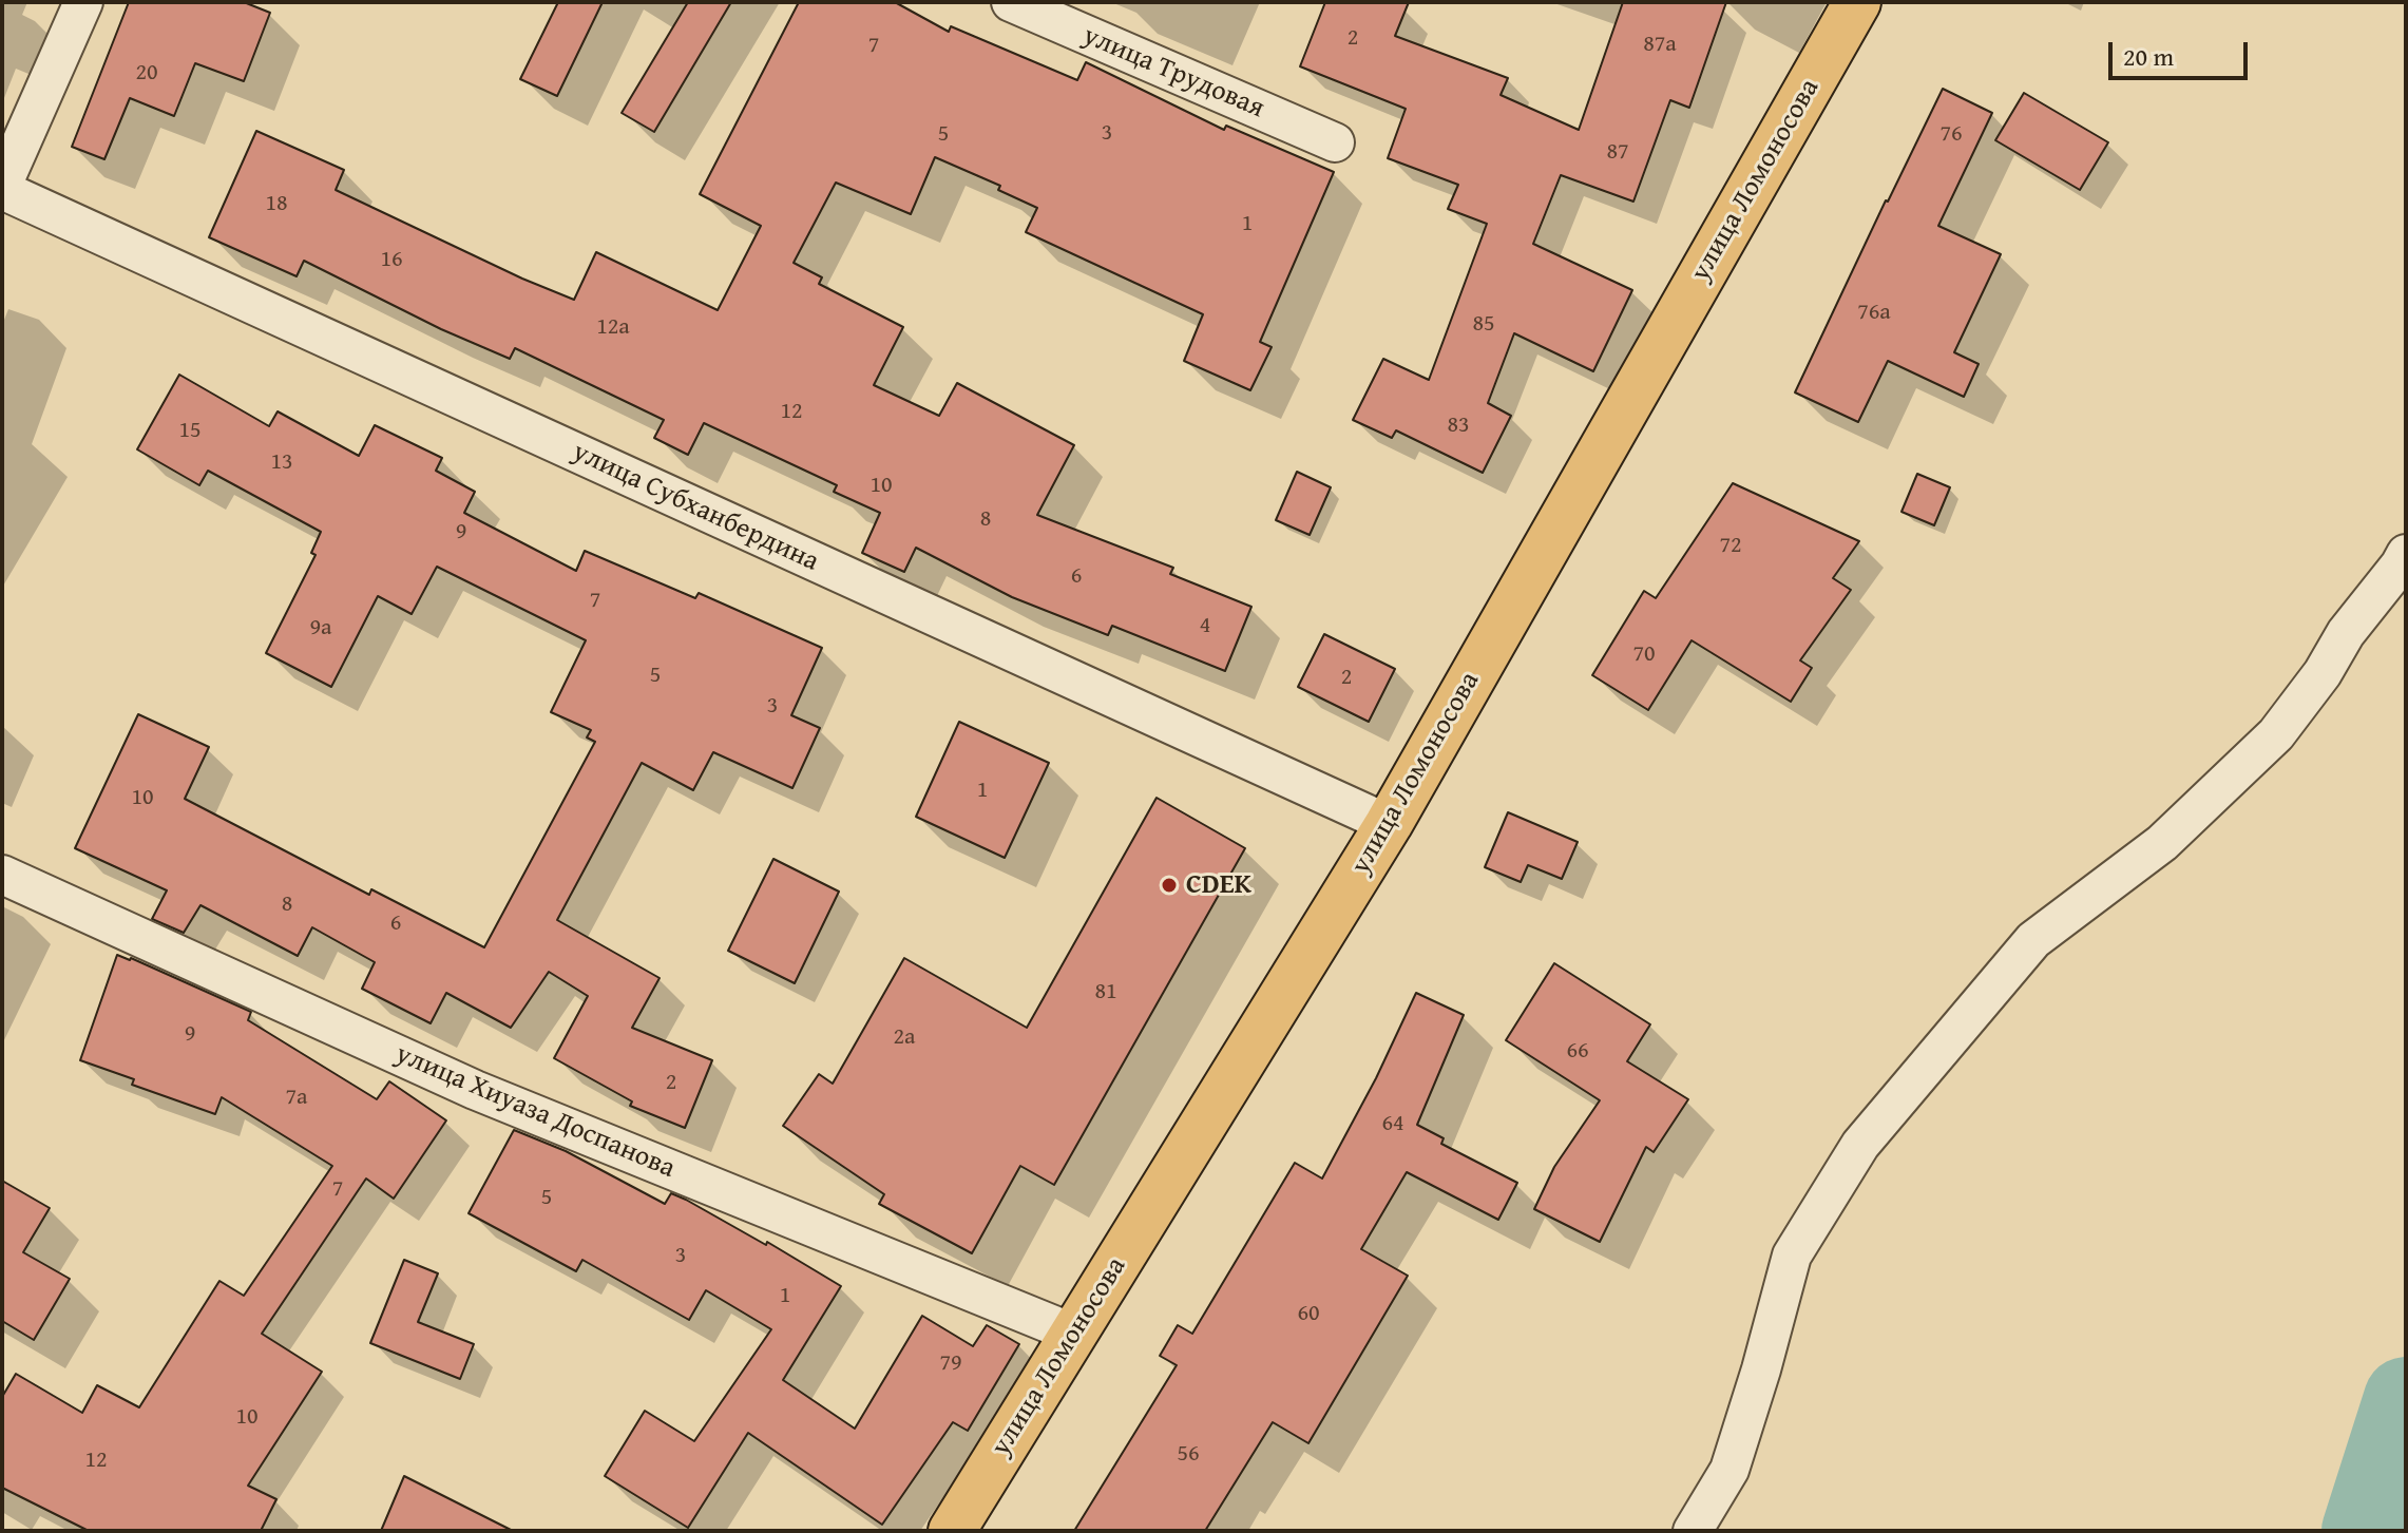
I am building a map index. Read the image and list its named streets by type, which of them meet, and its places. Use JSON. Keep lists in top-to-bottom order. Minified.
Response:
{"streets":{"main road":["улица Ломоносова"],"street":["улица Трудовая","улица Субханбердина","улица Хиуаза Доспанова"]},"crossings":[["улица Ломоносова","улица Субханбердина"],["улица Ломоносова","улица Хиуаза Доспанова"]],"places":["CDEK"],"house_numbers":["2","87а","7","20","3","5","76","87","18","1","16","76а","85","12а","12","83","15","13","10","8","9","72","6","7","4","9а","70","5","2","3","1","10","8","6","81","9","2а","66","2","7а","64","7","5","3","1","60","79","10","56","12"],"scale_bar":"20 m"}
